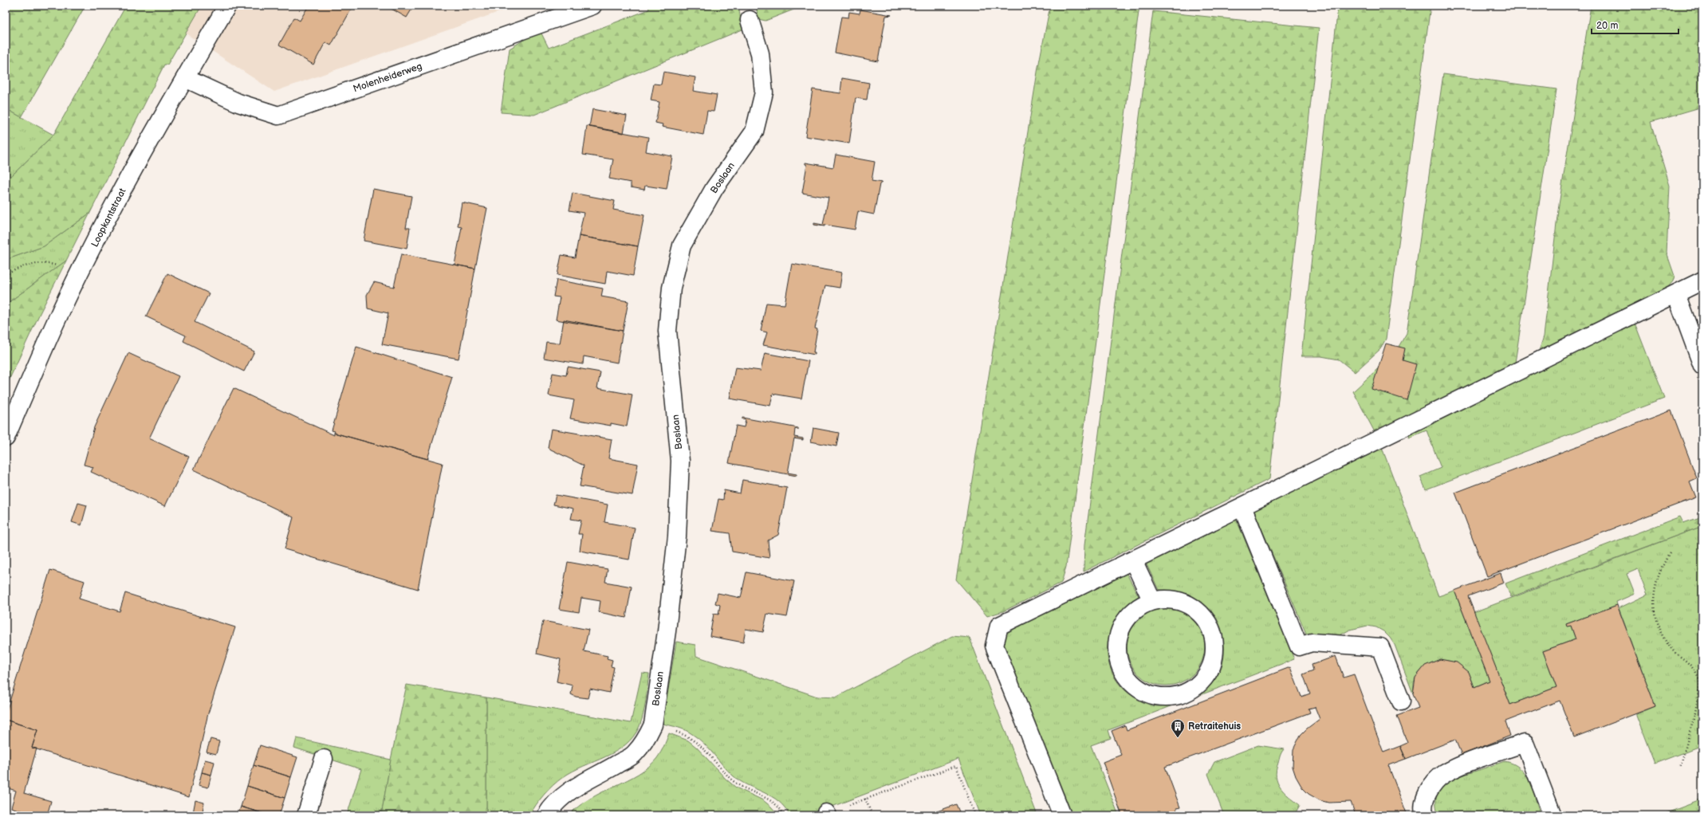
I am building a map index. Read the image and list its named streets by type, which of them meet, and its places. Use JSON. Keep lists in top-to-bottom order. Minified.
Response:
{"streets":{"street":["Molenheiderweg","Boslaan","Loopkantstraat"]},"crossings":[["Molenheiderweg","Loopkantstraat"]],"places":{"building":["Retraitehuis"]},"scale_bar":"20 m"}
